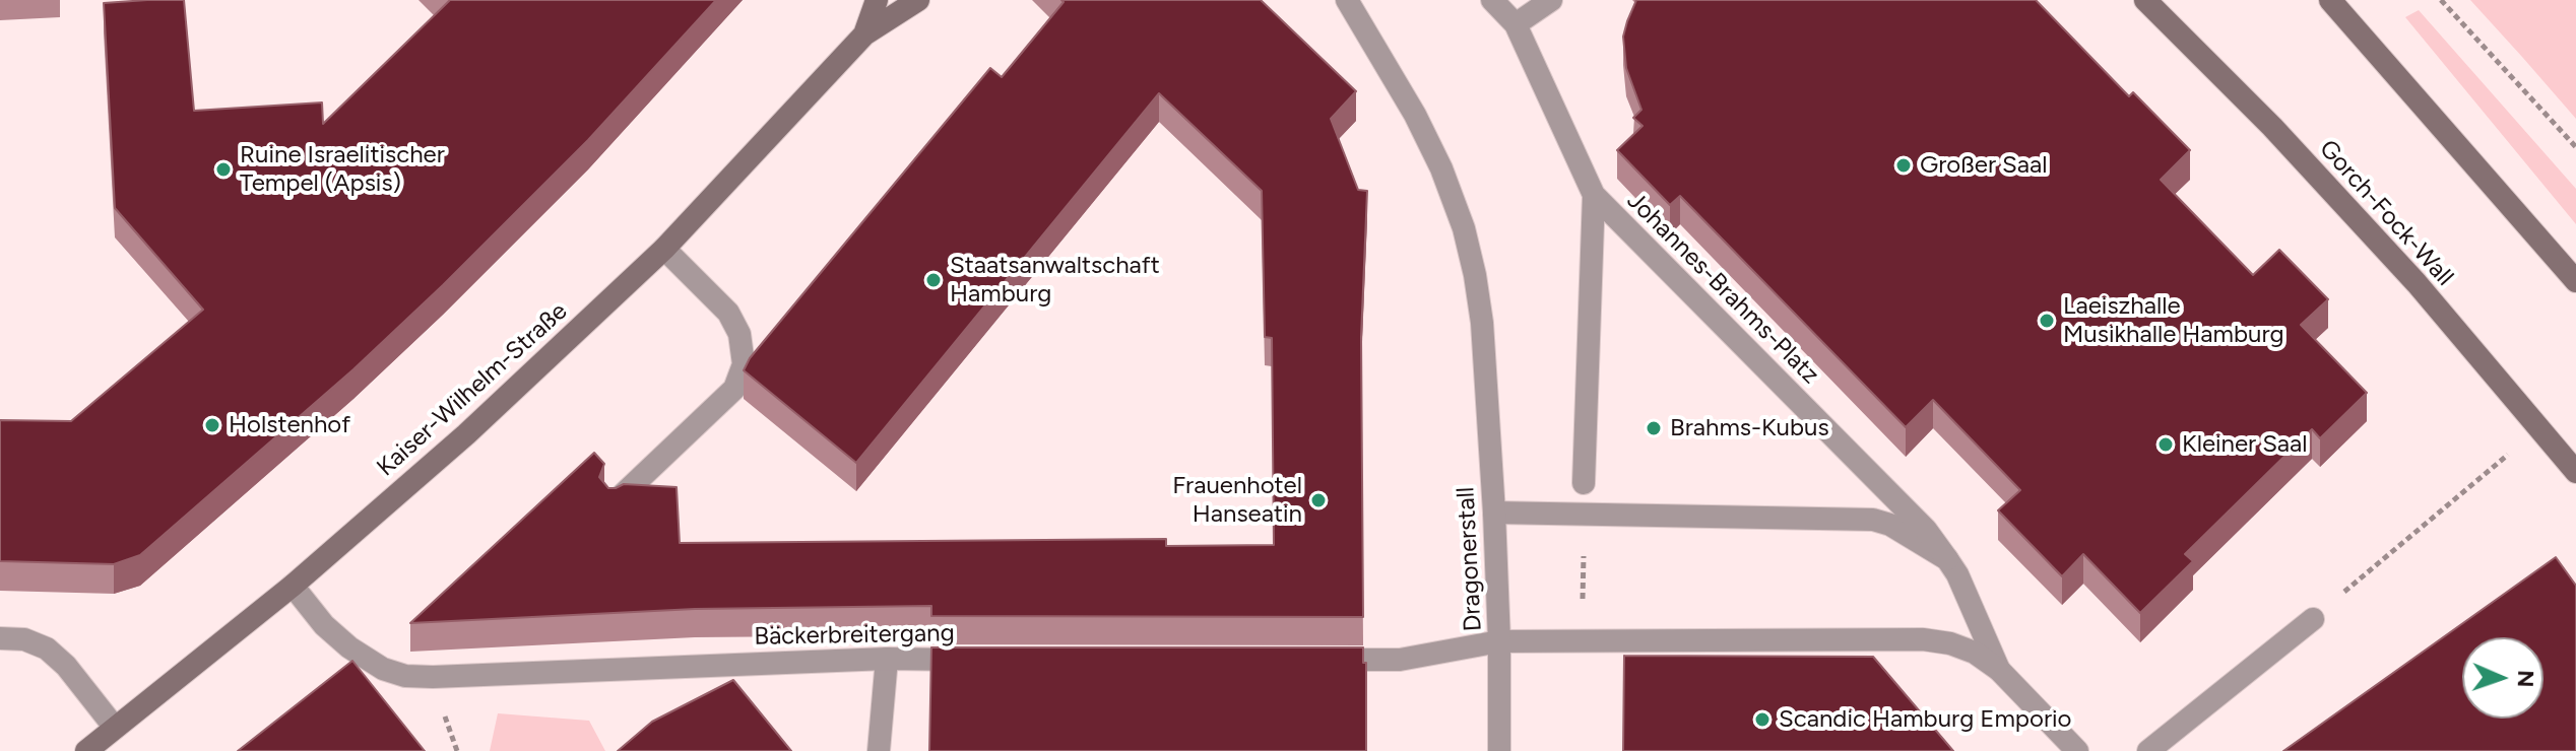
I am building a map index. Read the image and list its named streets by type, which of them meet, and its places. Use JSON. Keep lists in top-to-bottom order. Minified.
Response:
{"streets":{"main road":["Gorch-Fock-Wall","Kaiser-Wilhelm-Straße"],"street":["Johannes-Brahms-Platz","Dragonerstall","Bäckerbreitergang"]},"crossings":[["Johannes-Brahms-Platz","Dragonerstall"],["Kaiser-Wilhelm-Straße","Bäckerbreitergang"]],"places":["Großer Saal","Ruine Israelitischer Tempel (Apsis)","Staatsanwaltschaft Hamburg","Laeiszhalle Musikhalle Hamburg","Holstenhof","Brahms-Kubus","Kleiner Saal","Frauenhotel Hanseatin","Scandic Hamburg Emporio"],"north":"right"}
